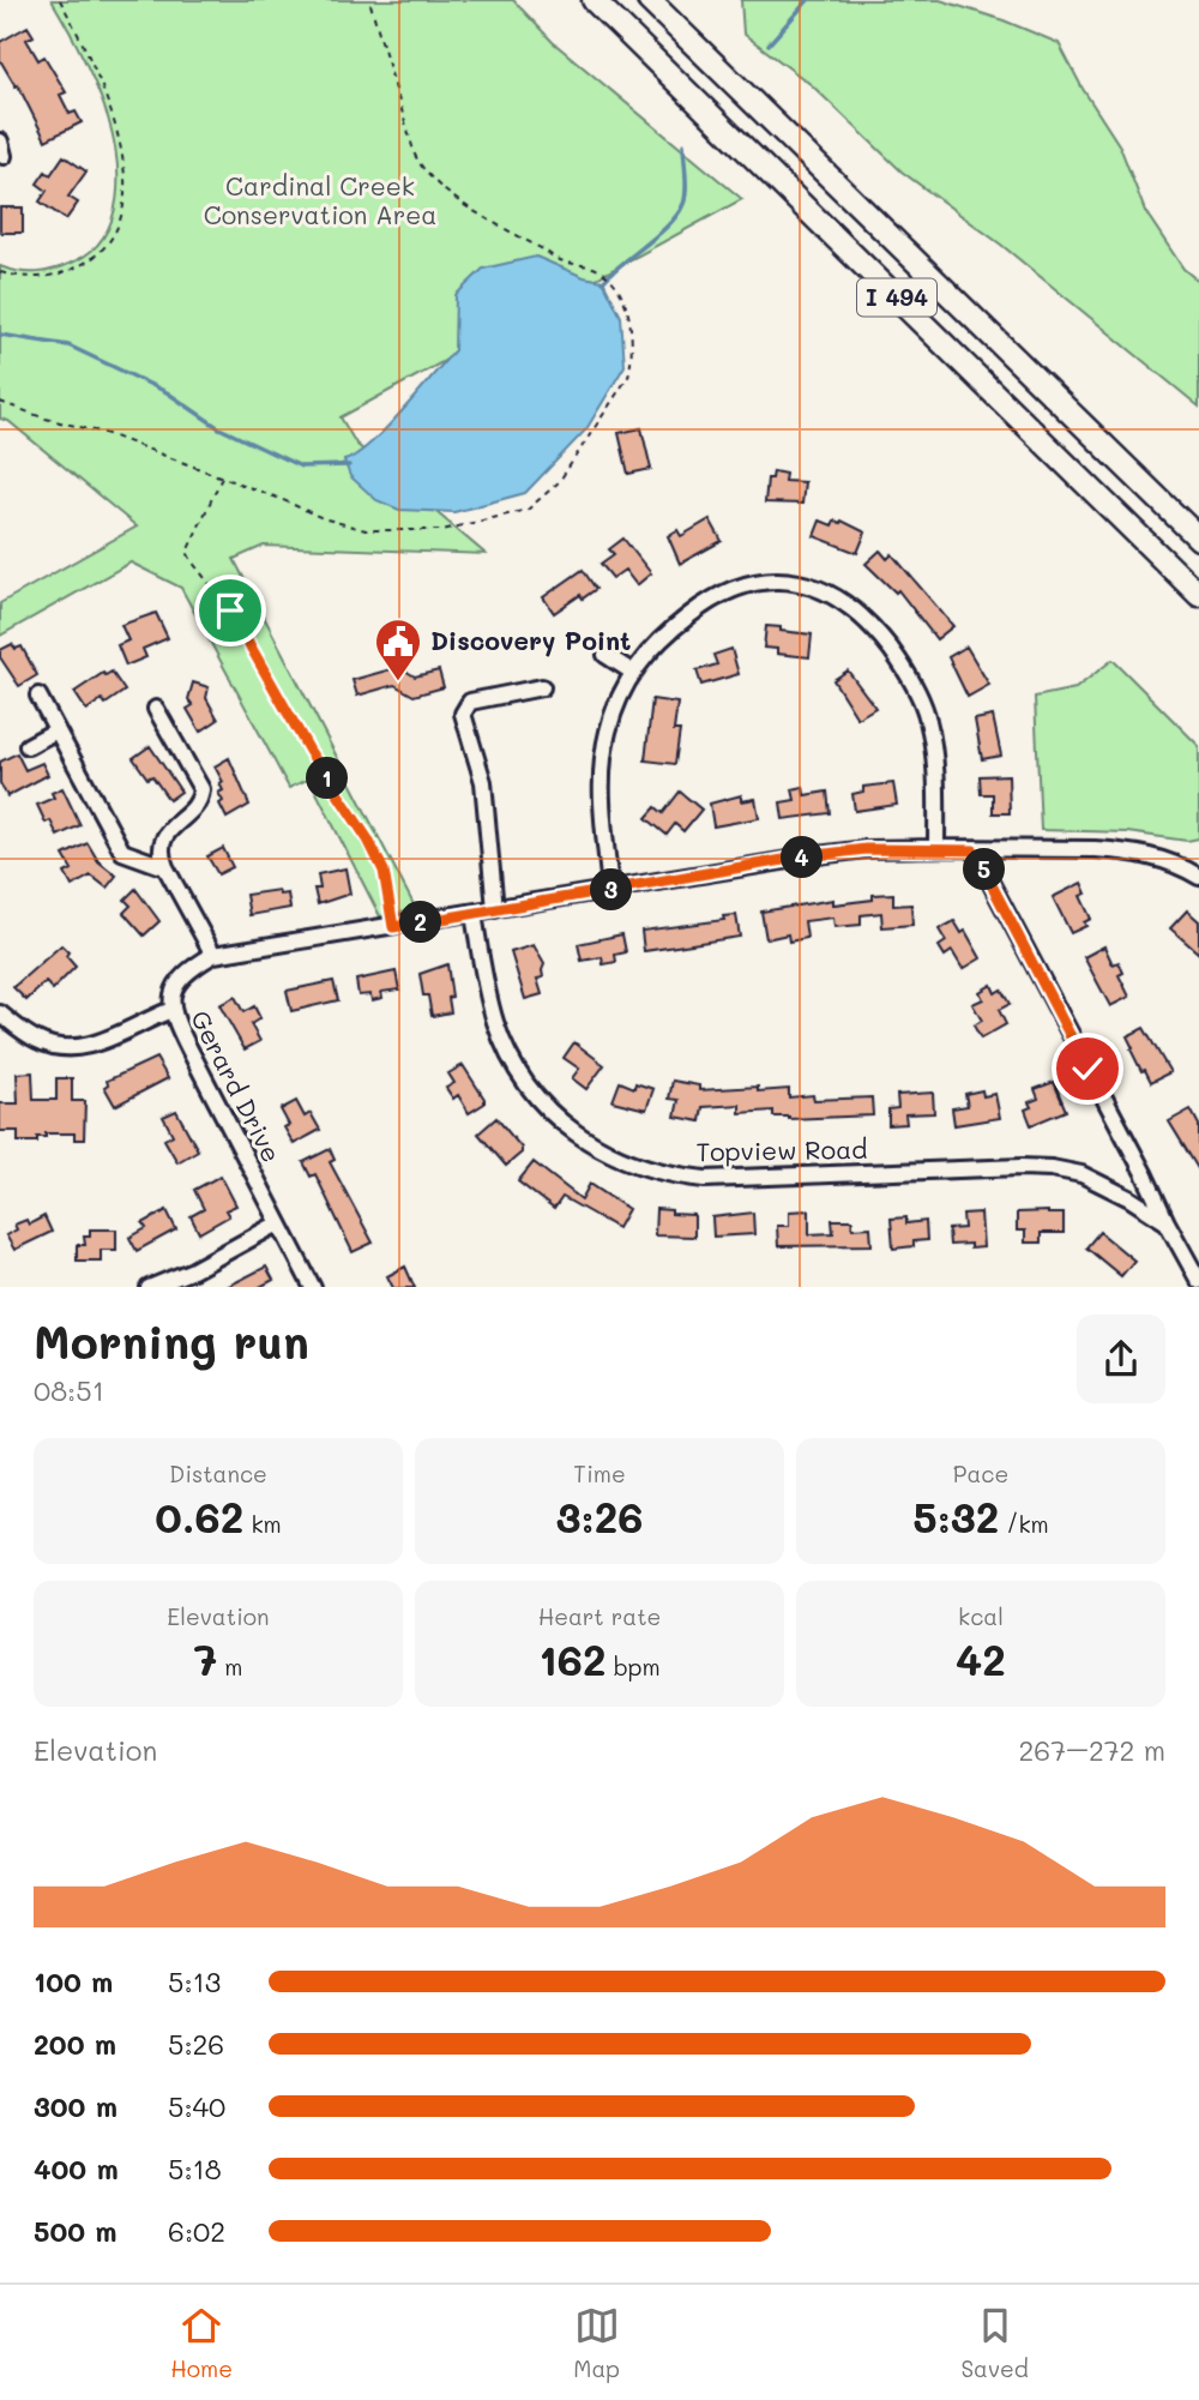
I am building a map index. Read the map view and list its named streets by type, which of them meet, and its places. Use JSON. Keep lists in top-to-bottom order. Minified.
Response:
{"streets":{"highway":["I 494"],"street":["Gerard Drive","Topview Road"]},"crossings":[["Gerard Drive","Topview Road"]],"parks":["Cardinal Creek Conservation Area"],"places":{"public building":["Discovery Point"]},"page":{"pins":["1","4","5","3","2"],"heading":["Morning run","08:51"],"stats":[["Distance","0.62 km"],["Time","3:26"],["Pace","5:32 /km"],["Elevation","7 m"],["Heart rate","162 bpm"],["kcal","42"]],"chart":["Elevation","267–272 m"],"list":[{"name":"100 m","note":"5:13"},{"name":"200 m","note":"5:26"},{"name":"300 m","note":"5:40"},{"name":"400 m","note":"5:18"},{"name":"500 m","note":"6:02"}],"tabs":["Home","Map","Saved"]}}
